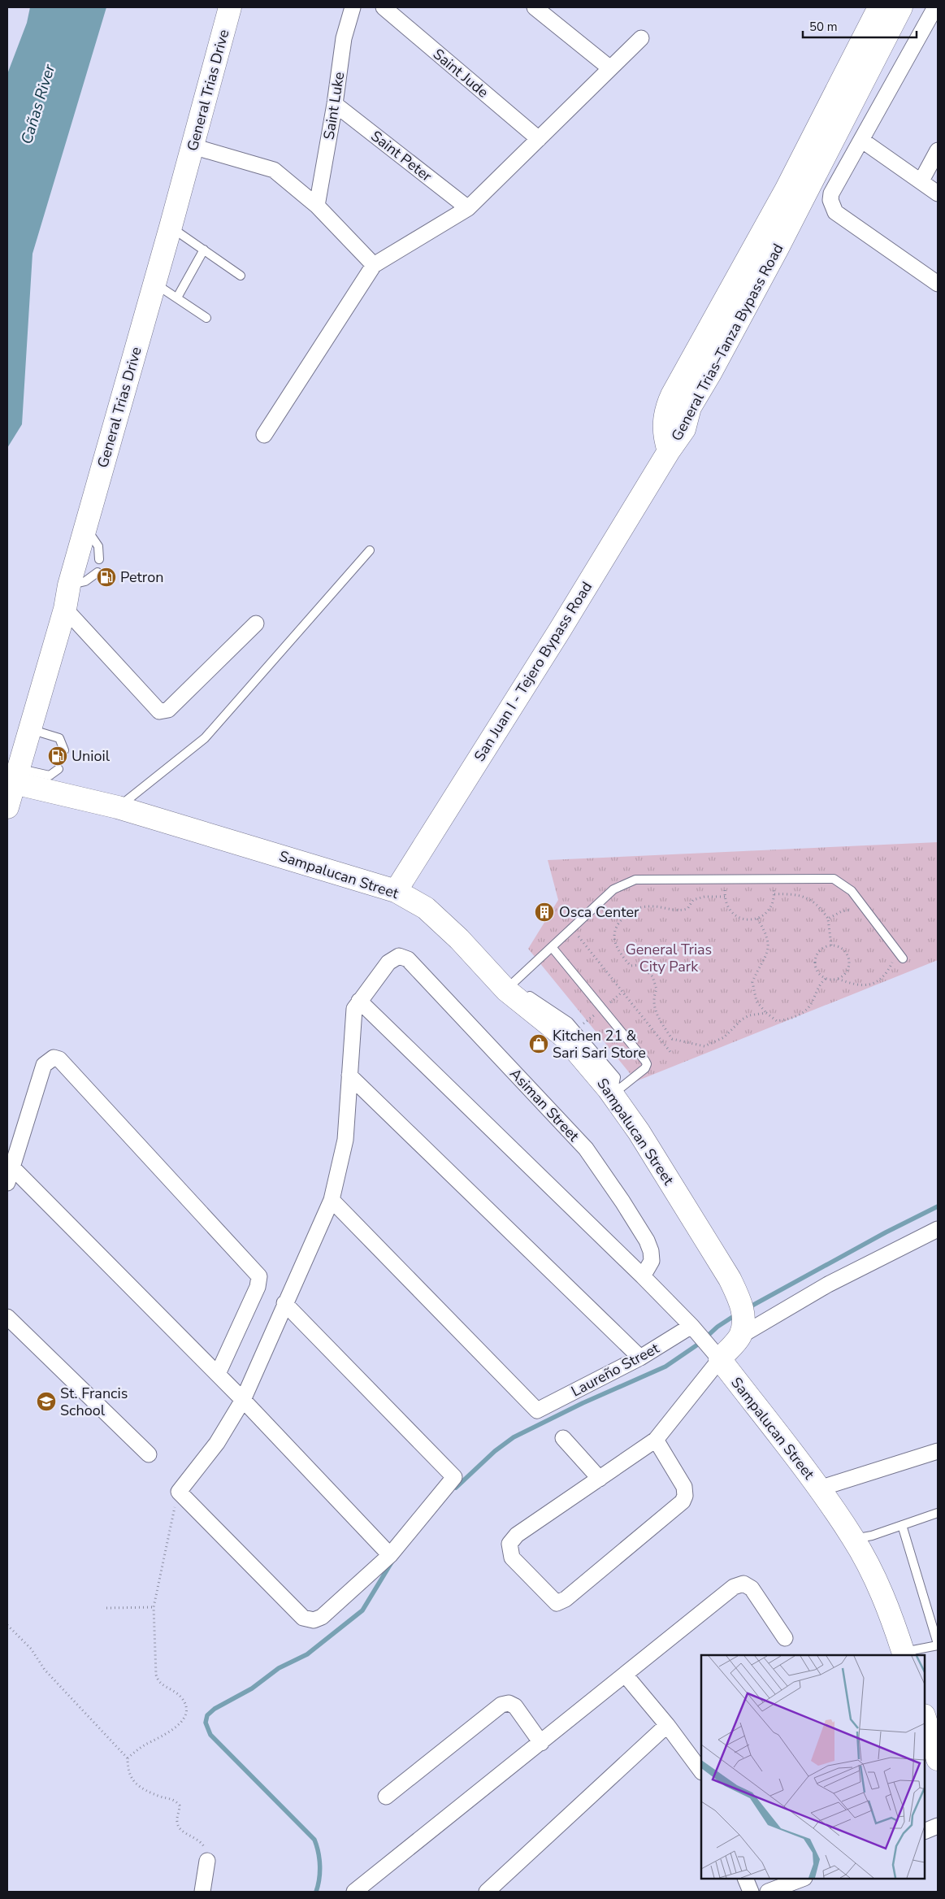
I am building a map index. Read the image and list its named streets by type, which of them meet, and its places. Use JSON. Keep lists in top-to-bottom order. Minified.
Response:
{"streets":{"street":["Saint Jude","General Trias Drive","Saint Luke","Saint Peter","General Trias–Tanza Bypass Road","San Juan I - Tejero Bypass Road","Sampalucan Street","Asiman Street","Laureño Street"]},"crossings":[["General Trias Drive","Sampalucan Street"],["Saint Luke","Saint Peter"],["General Trias–Tanza Bypass Road","San Juan I - Tejero Bypass Road"],["San Juan I - Tejero Bypass Road","Sampalucan Street"]],"water":["Cañas River"],"parks":["General Trias City Park"],"places":{"fuel station":["Petron","Unioil"],"building":["Osca Center"],"shop":["Kitchen 21 & Sari Sari Store"],"school or university":["St. Francis School"]},"scale_bar":"50 m"}
